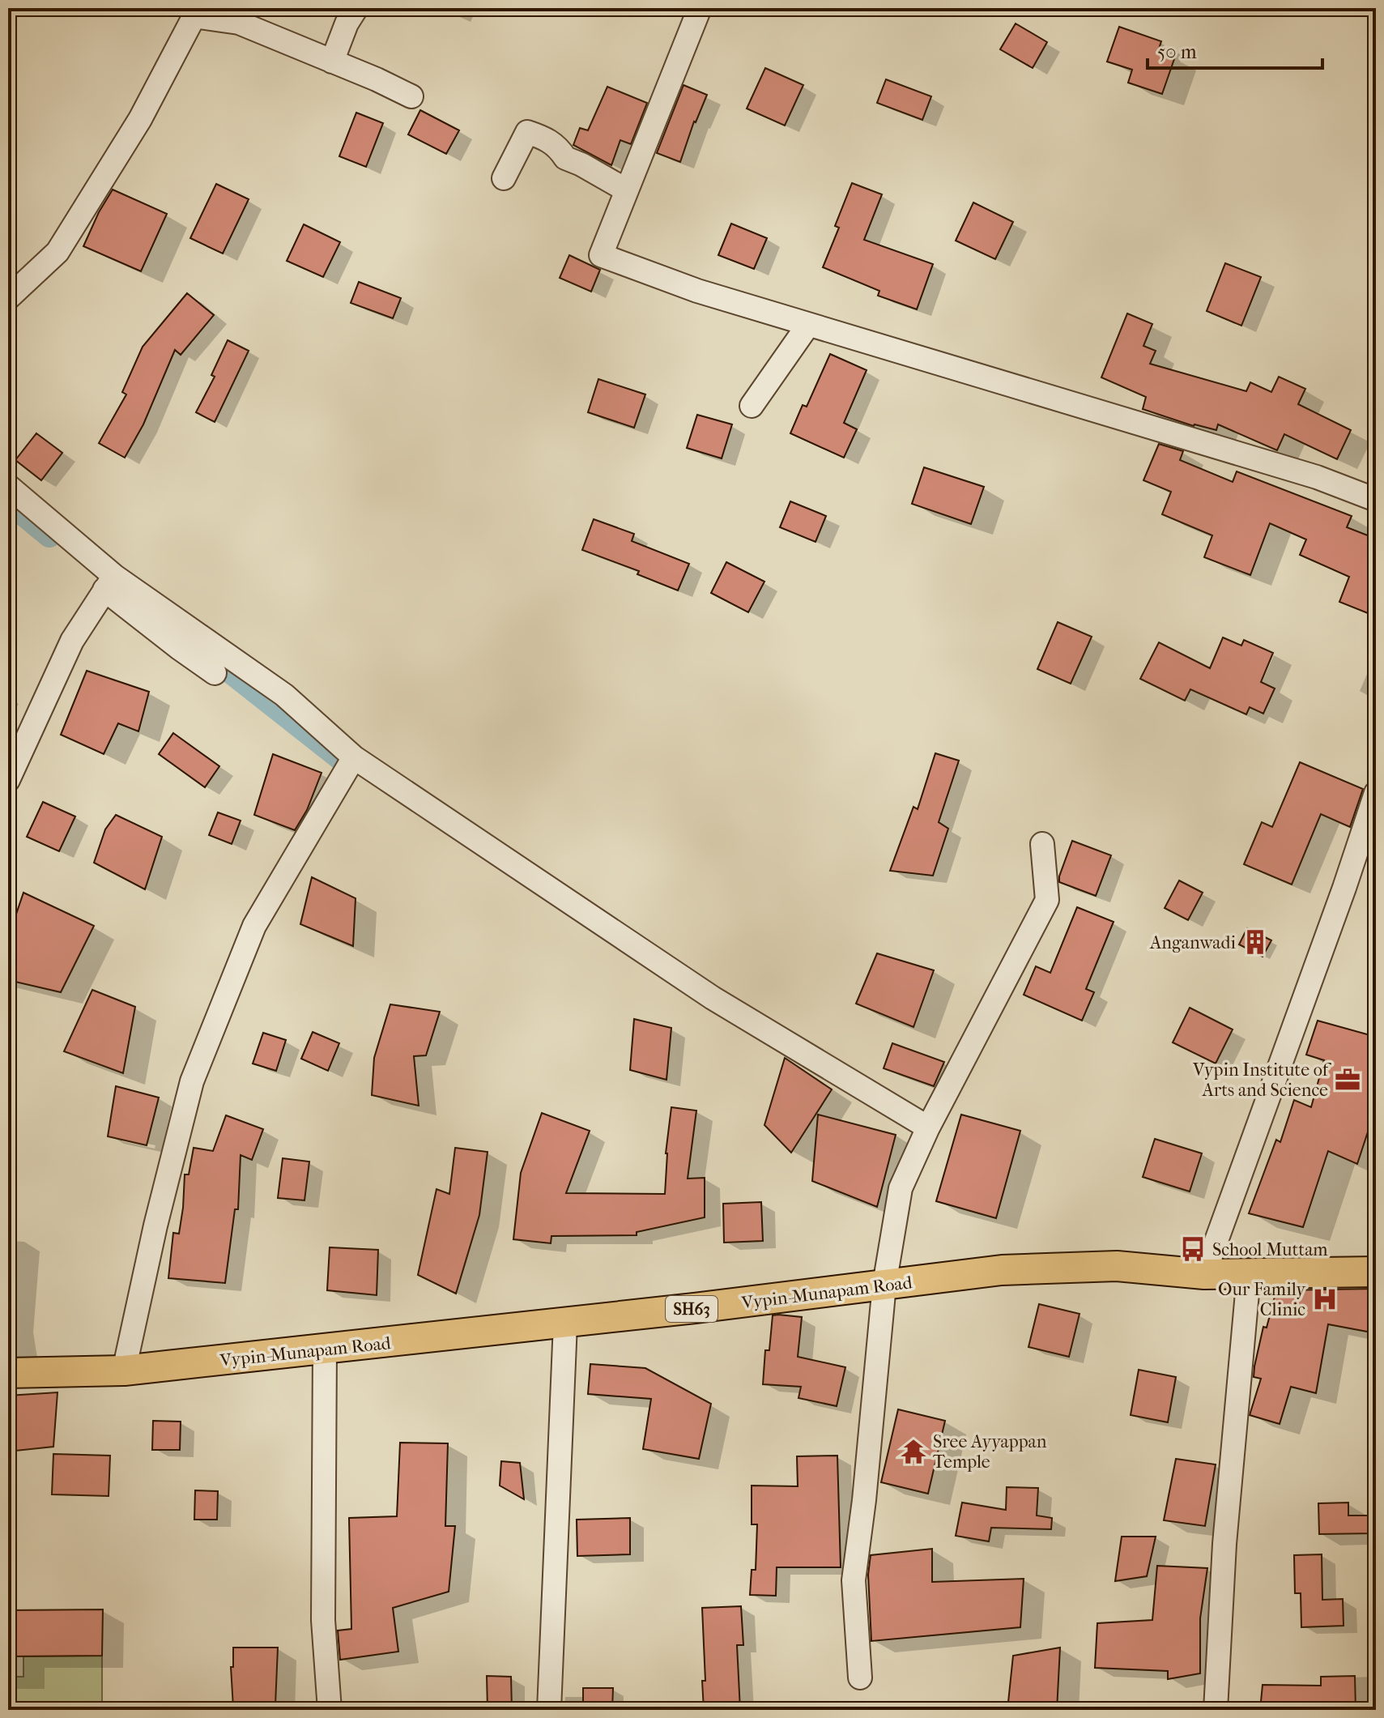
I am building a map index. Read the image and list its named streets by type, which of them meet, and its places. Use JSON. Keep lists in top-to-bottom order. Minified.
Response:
{"streets":{"main road":["Vypin-Munapam Road","SH63"]},"places":{"building":["Anganwadi"],"office":["Vypin Institute of Arts and Science"],"bus stop":["School Muttam"],"hospital":["Our Family Clinic"],"temple":["Sree Ayyappan Temple"]},"scale_bar":"50 m"}
